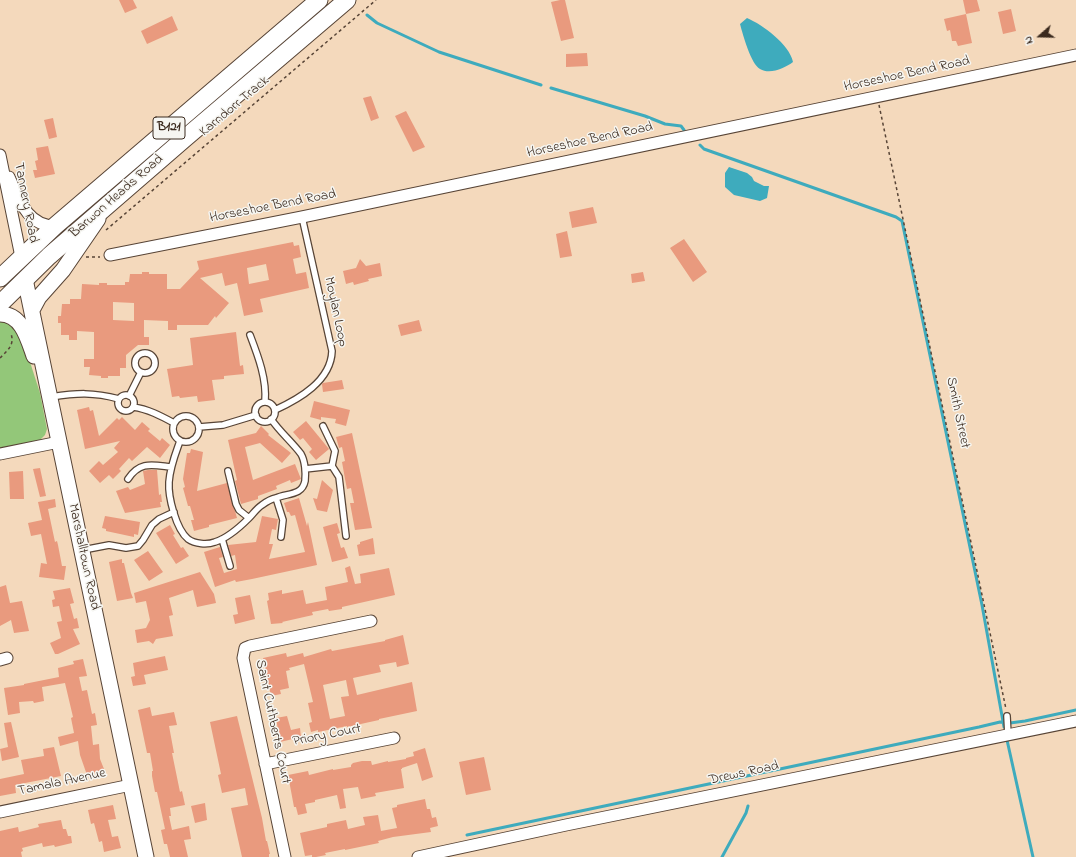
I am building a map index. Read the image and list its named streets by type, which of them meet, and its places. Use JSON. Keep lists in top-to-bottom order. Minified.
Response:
{"streets":{"main road":["B121","Barwon Heads Road","Marshalltown Road"],"street":["Horseshoe Bend Road","Tannery Road","Saint Cuthberts Court","Priory Court","Drews Road","Tamala Avenue"],"lane":["Moylan Loop"],"path":["Karndorr Track","Smith Street"]},"crossings":[["Horseshoe Bend Road","Moylan Loop"],["Horseshoe Bend Road","Smith Street"],["Barwon Heads Road","Tannery Road"],["Barwon Heads Road","Marshalltown Road"],["Tannery Road","Marshalltown Road"],["Marshalltown Road","Tamala Avenue"],["Saint Cuthberts Court","Priory Court"]],"north":"left"}
